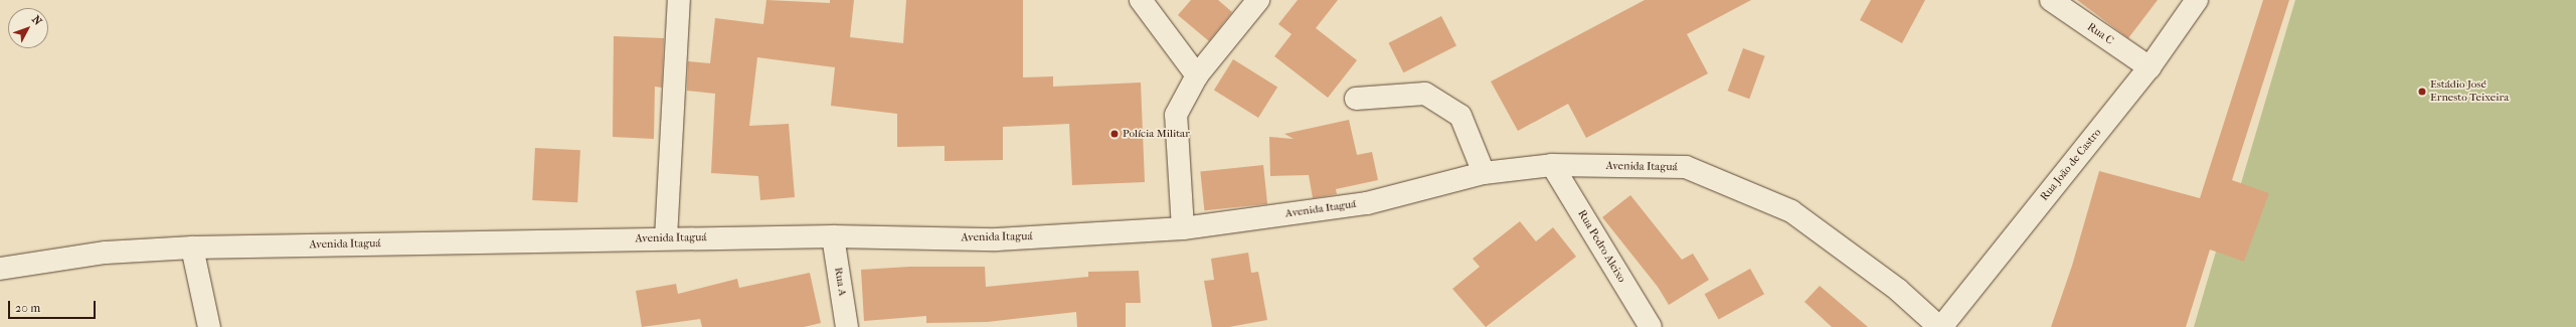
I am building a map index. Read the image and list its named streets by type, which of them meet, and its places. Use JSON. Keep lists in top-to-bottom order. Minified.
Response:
{"streets":{"street":["Rua C","Rua João de Castro","Avenida Itaguá","Rua Pedro Aleixo","Rua A"]},"crossings":[["Rua C","Rua João de Castro"],["Rua João de Castro","Avenida Itaguá"],["Avenida Itaguá","Rua Pedro Aleixo"],["Avenida Itaguá","Rua A"]],"places":["Estádio José Ernesto Teixeira","Polícia Militar"],"scale_bar":"20 m","north":"top right"}
